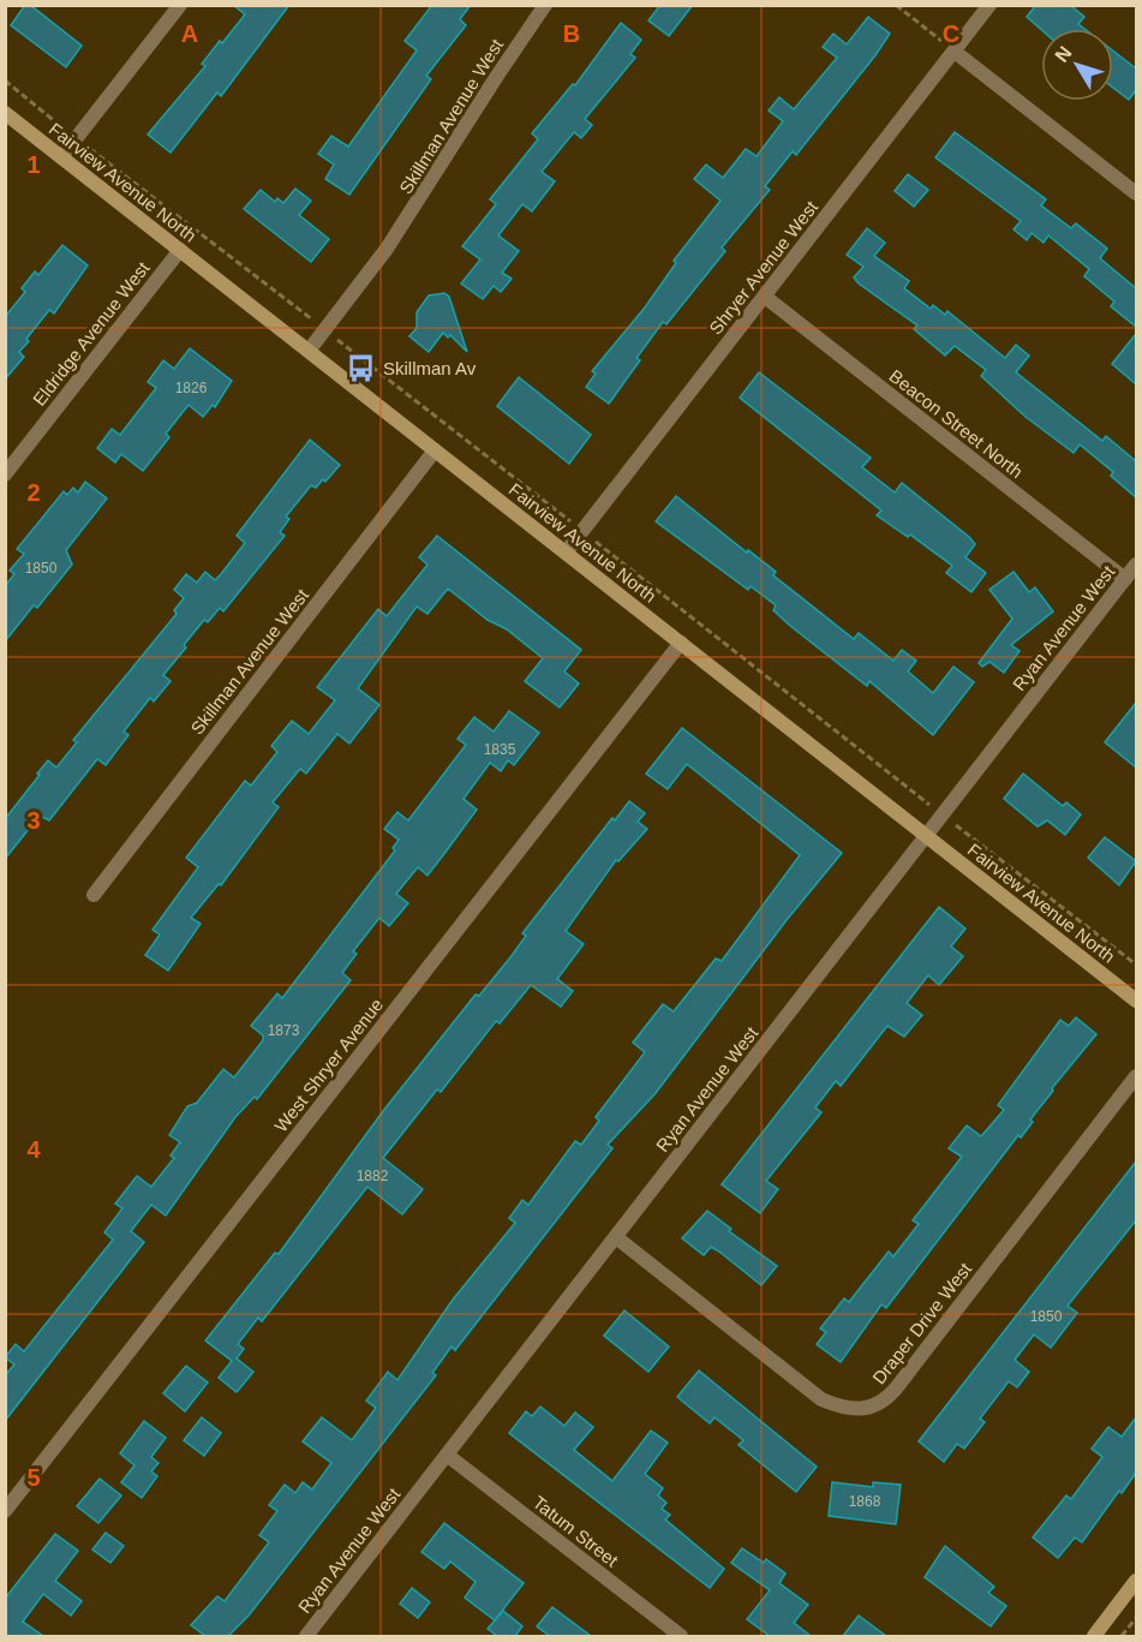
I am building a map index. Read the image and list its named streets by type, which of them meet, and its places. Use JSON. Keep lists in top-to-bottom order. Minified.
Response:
{"streets":{"street":["Skillman Avenue West","Fairview Avenue North","Shryer Avenue West","Eldridge Avenue West","Beacon Street North","Ryan Avenue West","West Shryer Avenue","Draper Drive West","Tatum Street"]},"crossings":[["Skillman Avenue West","Fairview Avenue North"],["Fairview Avenue North","Shryer Avenue West"],["Fairview Avenue North","Eldridge Avenue West"],["Fairview Avenue North","Ryan Avenue West"],["Fairview Avenue North","West Shryer Avenue"],["Shryer Avenue West","Beacon Street North"],["Beacon Street North","Ryan Avenue West"],["Ryan Avenue West","Draper Drive West"],["Ryan Avenue West","Tatum Street"]],"places":{"bus stop":["Skillman Av"]},"house_numbers":["1826","1850","1835","1873","1882","1850","1868"],"north":"top left","grid":{"columns":["A","B","C"],"rows":["1","2","3","4","5"]}}
